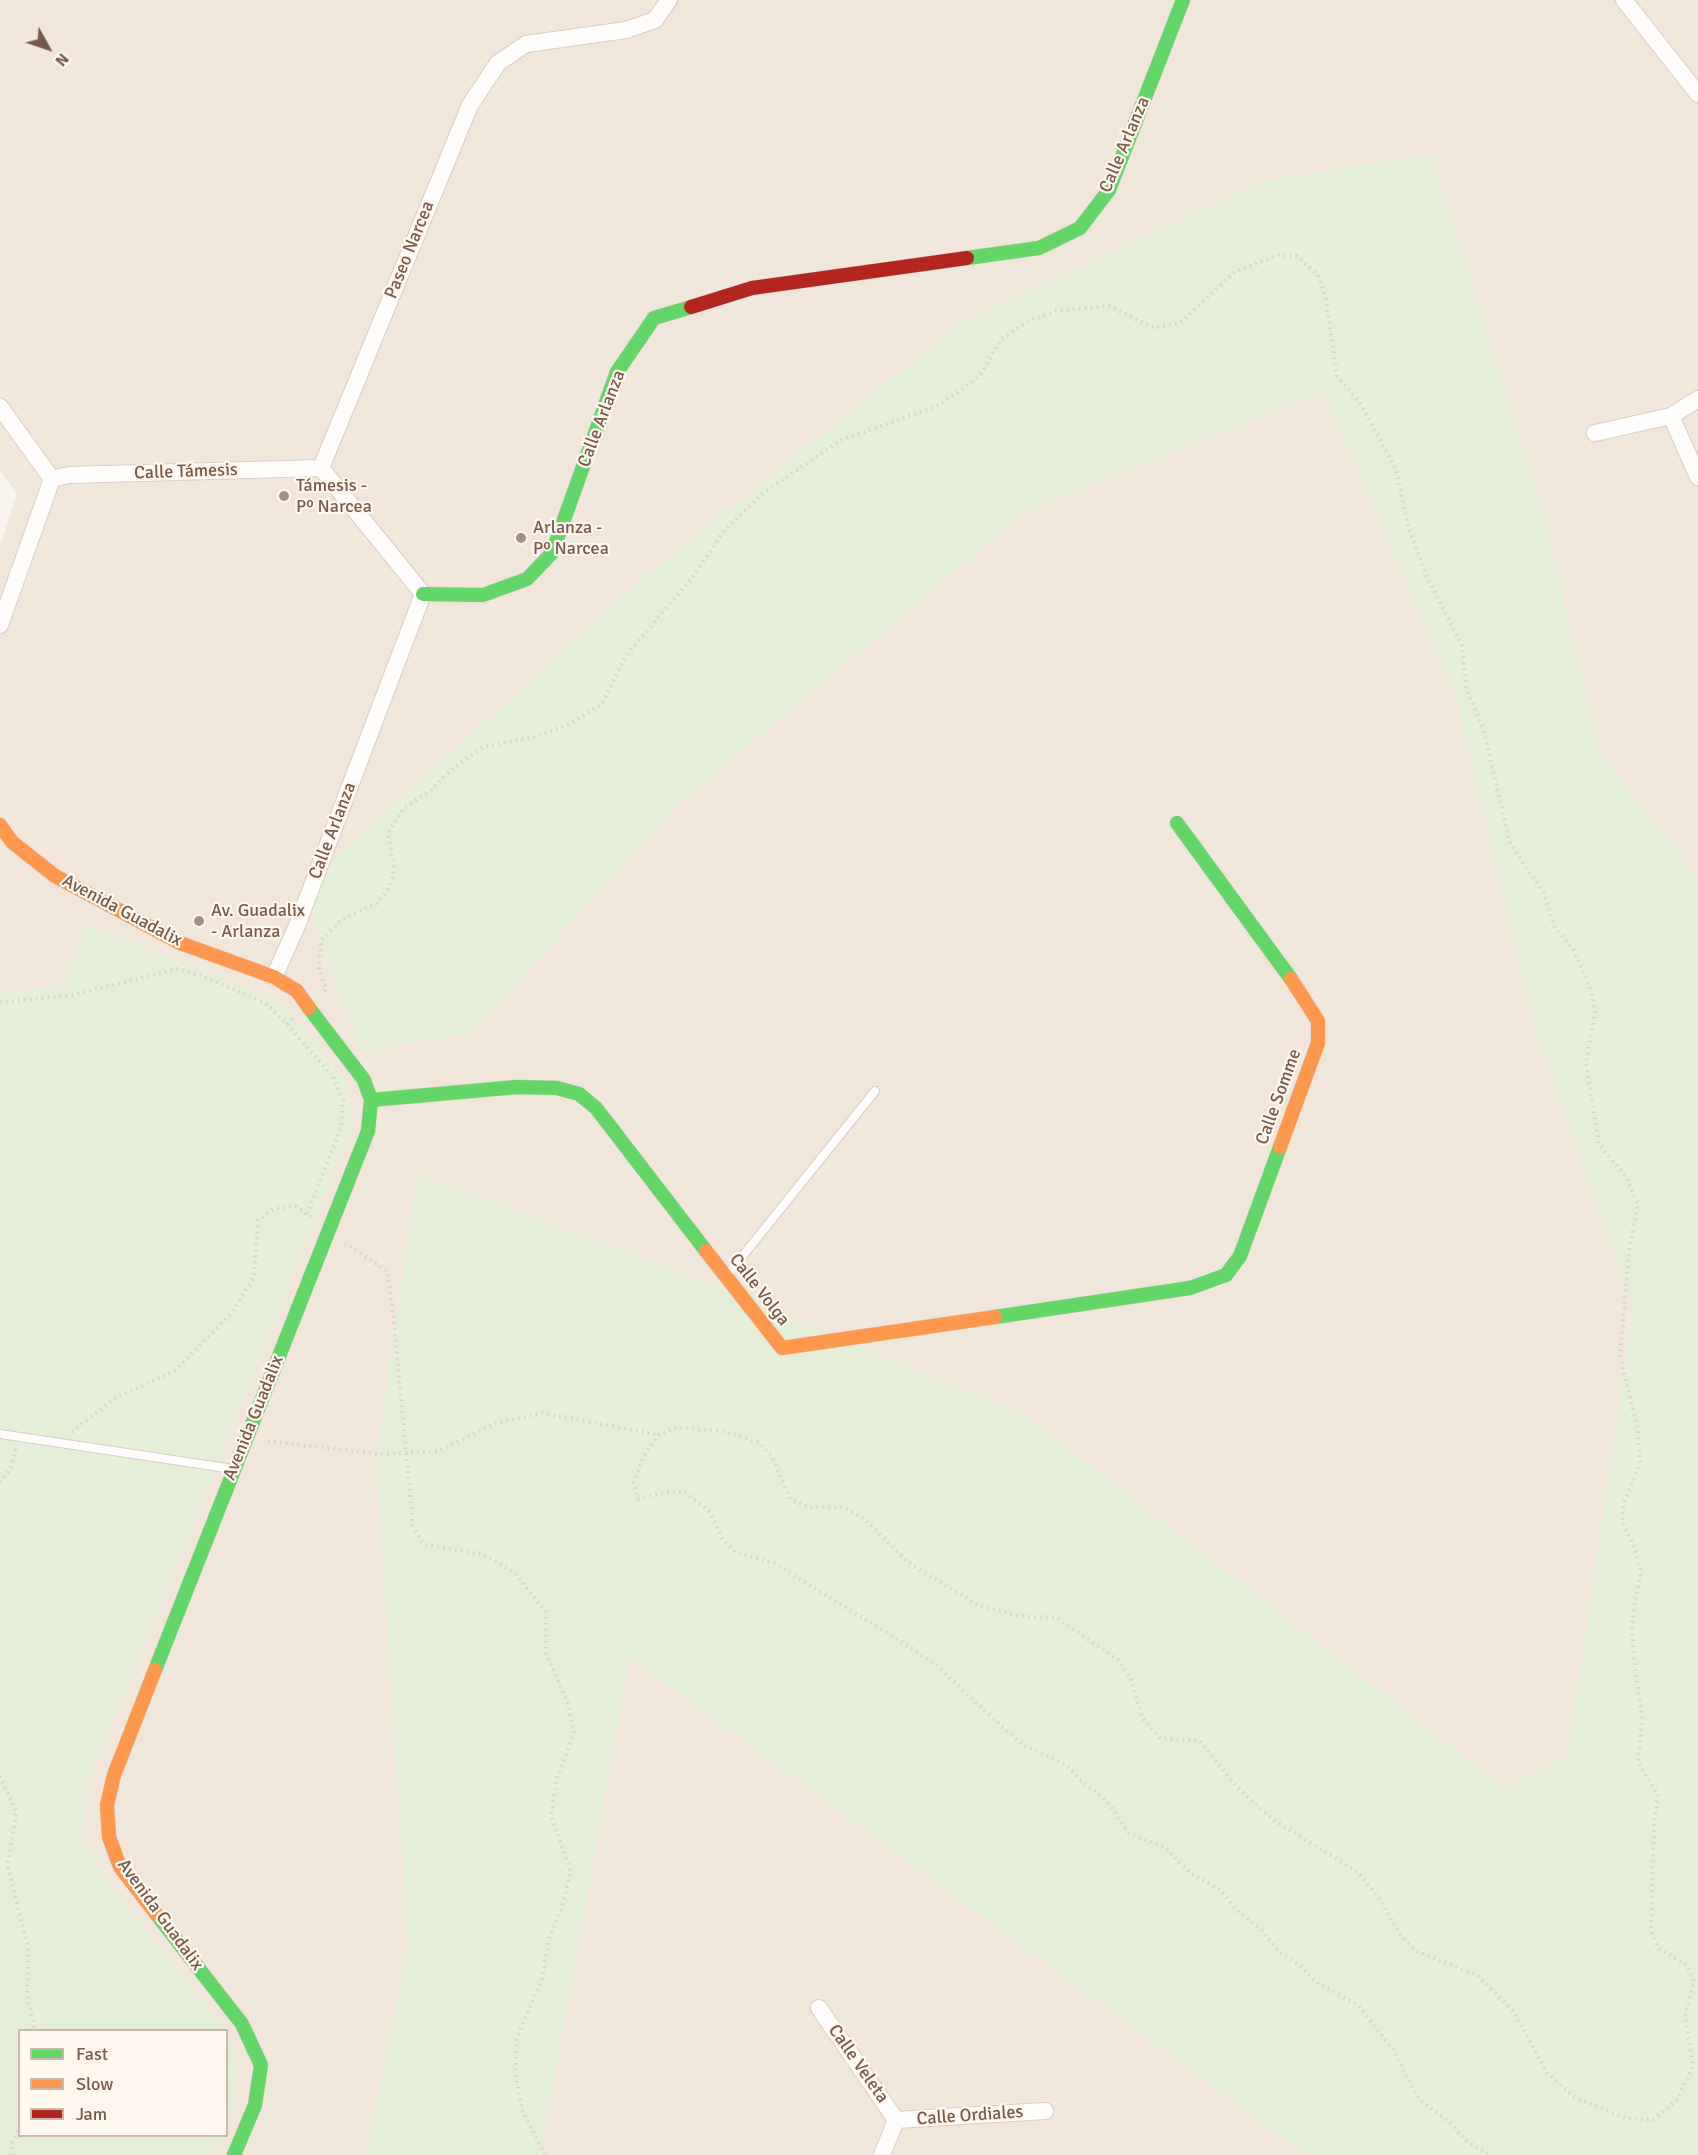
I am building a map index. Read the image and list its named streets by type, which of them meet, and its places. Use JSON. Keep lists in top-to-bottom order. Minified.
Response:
{"streets":{"street":["Calle Arlanza","Paseo Narcea","Calle Támesis","Avenida Guadalix","Calle Somme","Calle Volga","Calle Veleta","Calle Ordiales"]},"crossings":[["Calle Arlanza","Avenida Guadalix"],["Paseo Narcea","Calle Támesis"],["Avenida Guadalix","Calle Volga"],["Calle Somme","Calle Volga"],["Calle Veleta","Calle Ordiales"]],"places":["Támesis - Pº Narcea","Arlanza - Pº Narcea","Av. Guadalix - Arlanza"],"legend":["Fast","Slow","Jam"],"north":"bottom right"}
